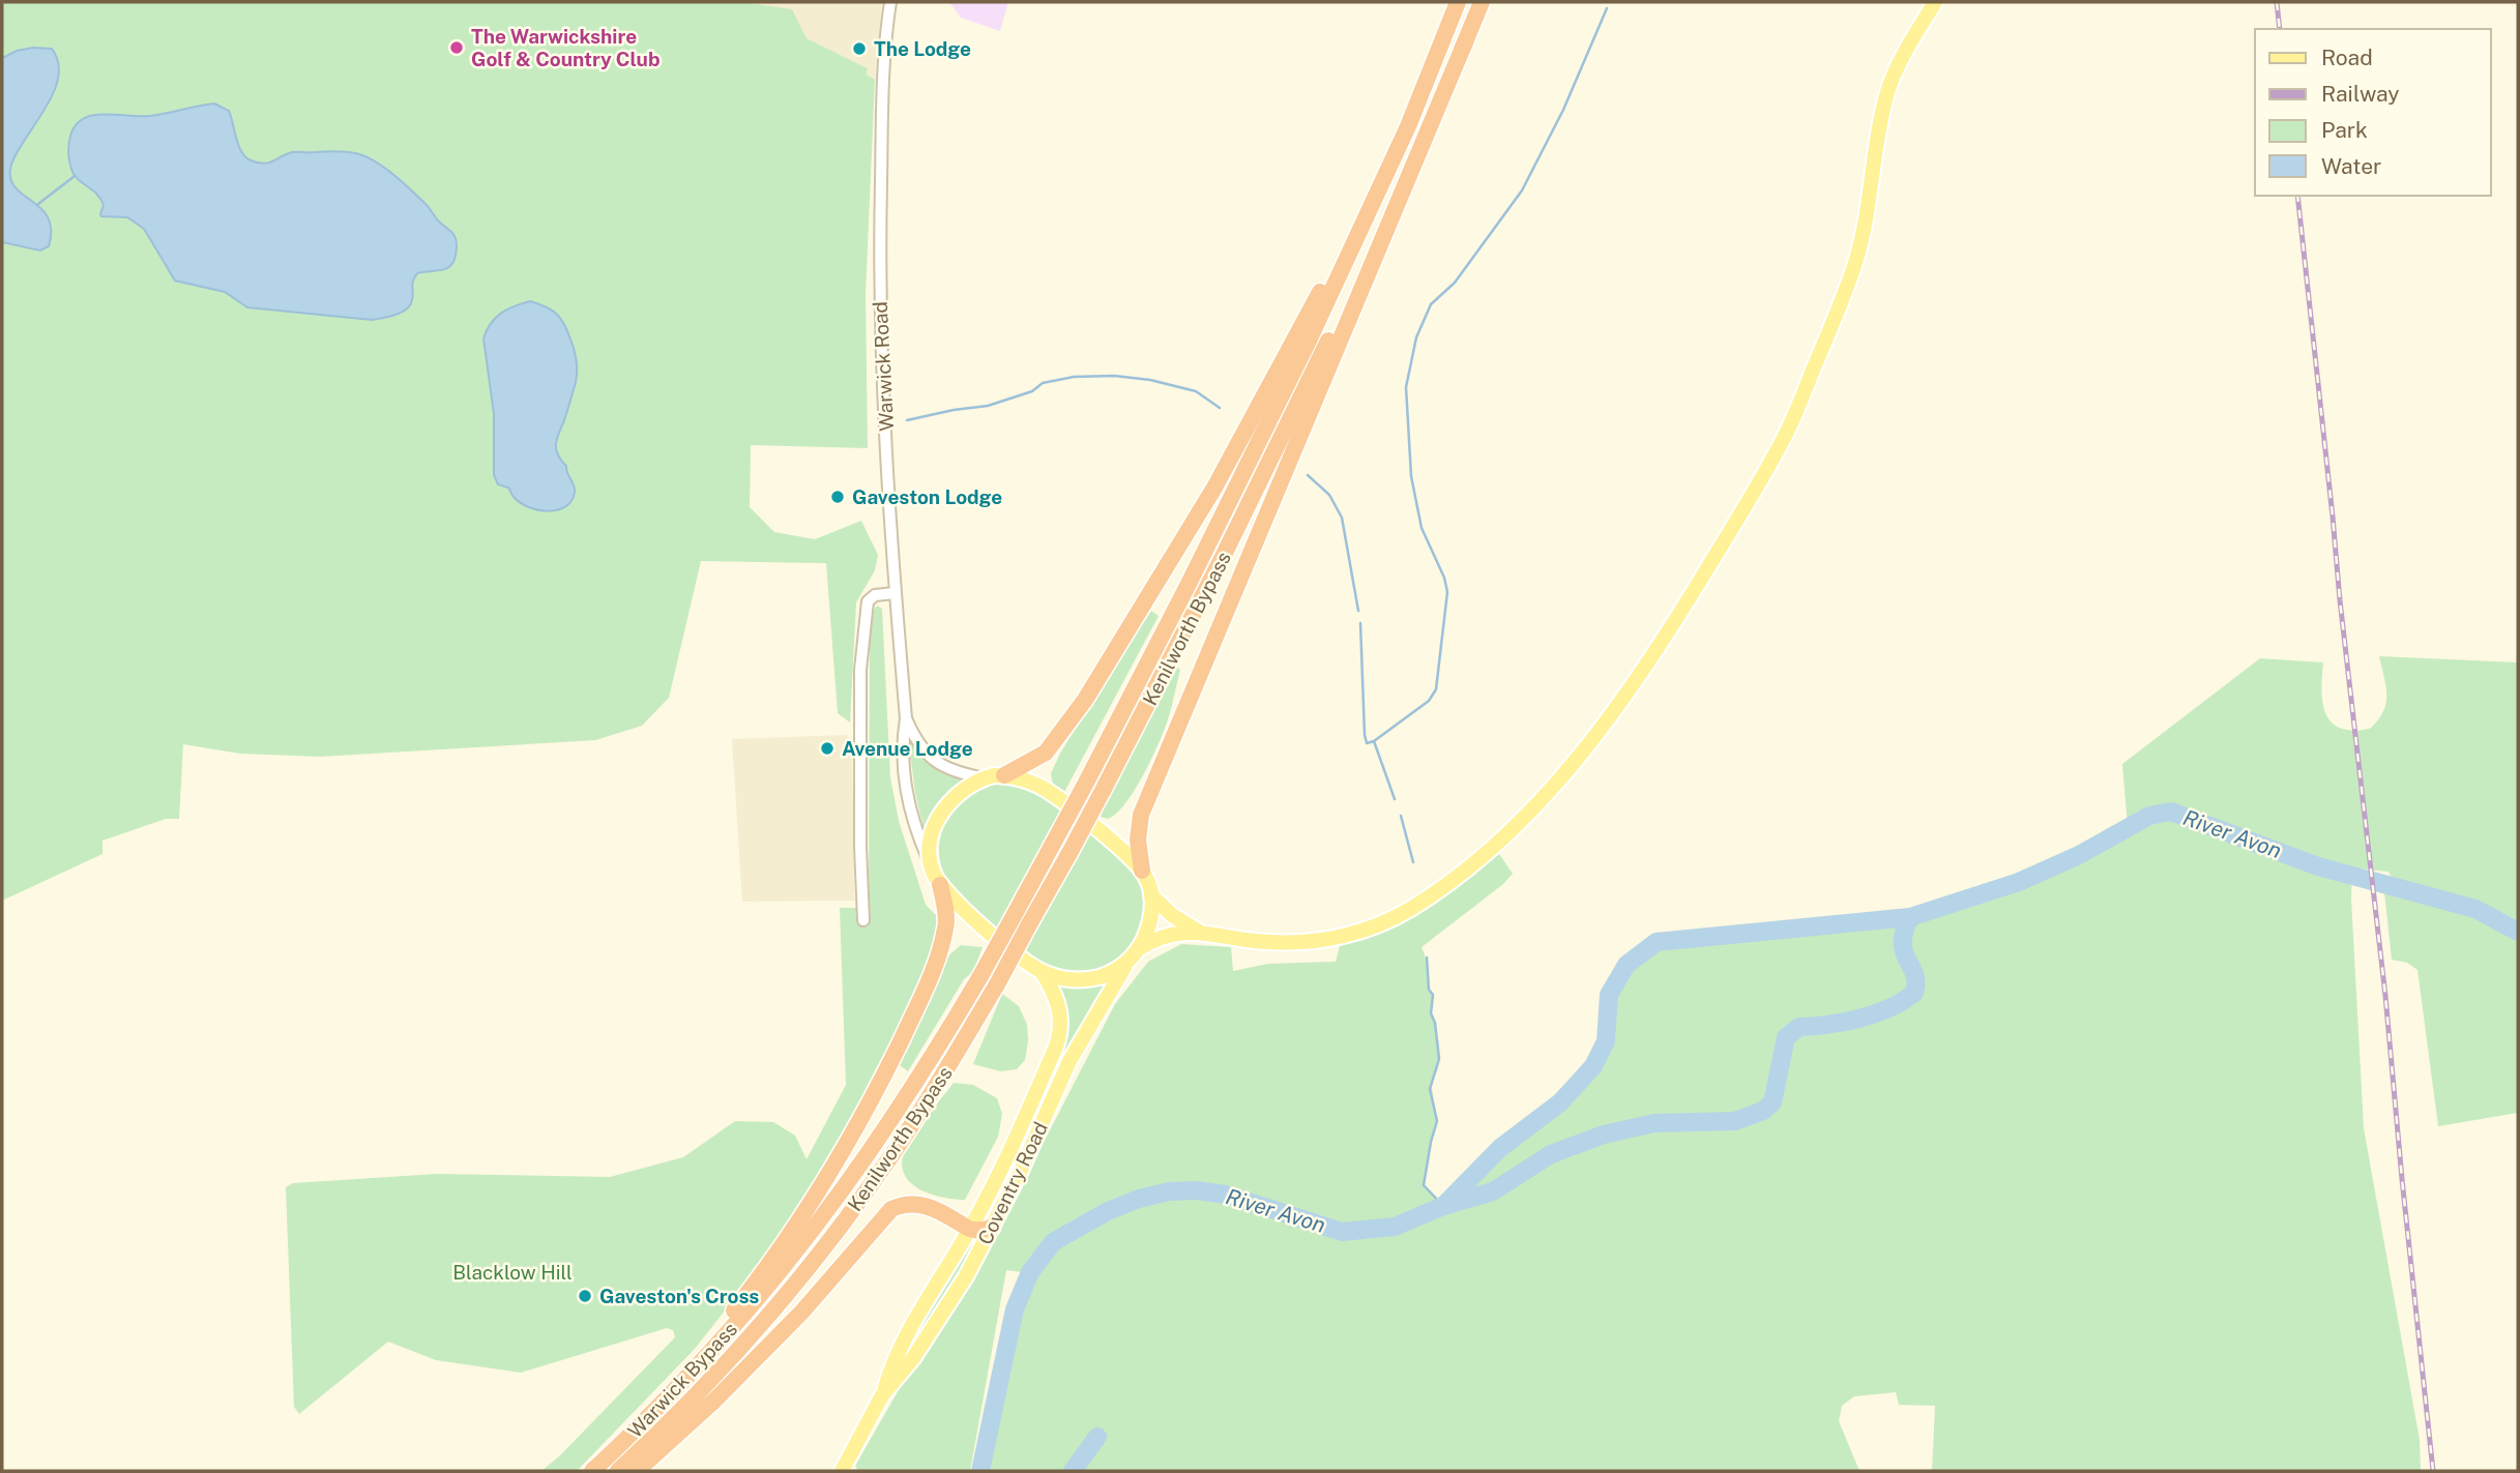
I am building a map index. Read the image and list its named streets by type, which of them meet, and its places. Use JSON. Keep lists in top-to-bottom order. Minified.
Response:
{"streets":{"highway":["Kenilworth Bypass","Warwick Bypass"],"main road":["Coventry Road"],"street":["Warwick Road"]},"crossings":[["Warwick Road","Coventry Road"],["Kenilworth Bypass","Warwick Bypass"]],"water":["River Avon"],"parks":["Blacklow Hill"],"places":["The Warwickshire Golf & Country Club","The Lodge","Gaveston Lodge","Avenue Lodge","Gaveston's Cross"],"legend":["Road","Railway","Park","Water"]}
